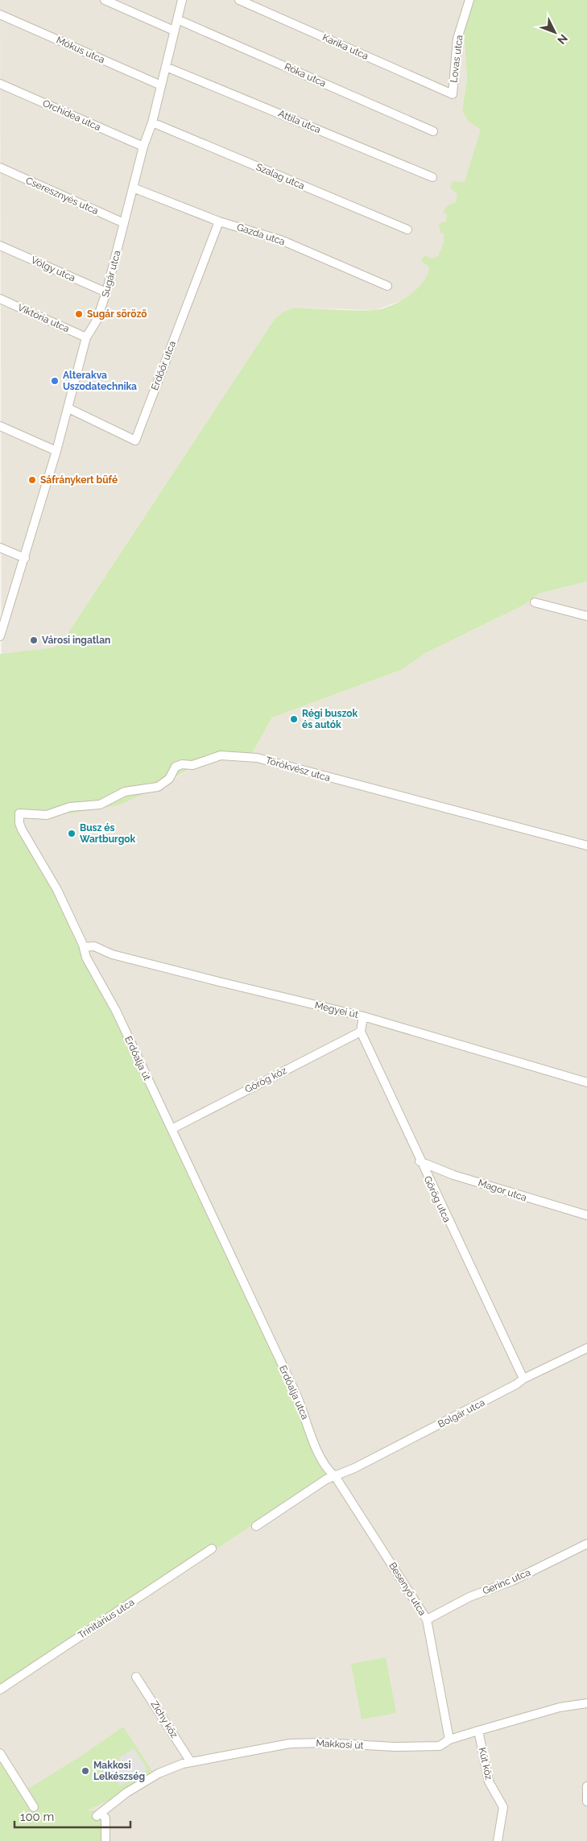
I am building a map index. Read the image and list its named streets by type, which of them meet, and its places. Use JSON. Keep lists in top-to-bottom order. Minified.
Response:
{"streets":{"street":["Karika utca","Mókus utca","Lovas utca","Róka utca","Orchidea utca","Attila utca","Szalag utca","Cseresznyés utca","Gazda utca","Völgy utca","Sugár utca","Viktória utca","Erdőőr utca","Törökvész utca","Megyei út","Erdőalja út","Görög köz","Magor utca","Görög utca","Erdőalja utca","Bolgár utca","Gerinc utca","Besenyő utca","Trinitárius utca","Zichy köz","Makkosi út","Kút köz"]},"crossings":[["Karika utca","Lovas utca"],["Mókus utca","Sugár utca"],["Róka utca","Sugár utca"],["Orchidea utca","Sugár utca"],["Attila utca","Sugár utca"],["Szalag utca","Sugár utca"],["Cseresznyés utca","Sugár utca"],["Gazda utca","Sugár utca"],["Gazda utca","Erdőőr utca"],["Völgy utca","Sugár utca"],["Sugár utca","Viktória utca"],["Sugár utca","Erdőőr utca"],["Törökvész utca","Erdőalja út"],["Megyei út","Erdőalja út"],["Erdőalja út","Görög köz"],["Erdőalja út","Erdőalja utca"],["Görög köz","Görög utca"],["Magor utca","Görög utca"],["Görög utca","Bolgár utca"],["Erdőalja utca","Bolgár utca"],["Erdőalja utca","Besenyő utca"],["Bolgár utca","Besenyő utca"],["Gerinc utca","Besenyő utca"],["Besenyő utca","Makkosi út"],["Zichy köz","Makkosi út"],["Makkosi út","Kút köz"]],"places":["Sugár söröző","Alterakva Uszodatechnika","Sáfránykert büfé","Városi ingatlan","Régi buszok és autók","Busz és Wartburgok","Makkosi Lelkészség"],"scale_bar":"100 m","north":"bottom right"}
